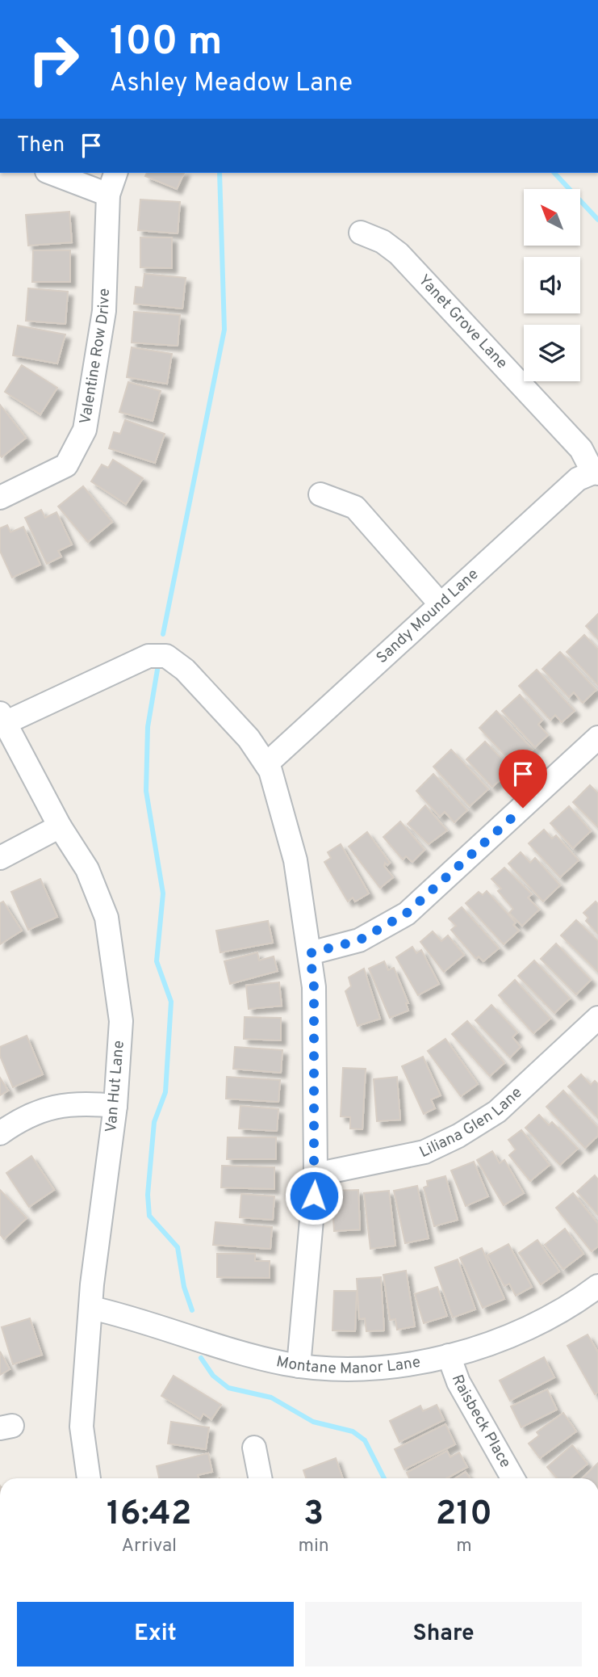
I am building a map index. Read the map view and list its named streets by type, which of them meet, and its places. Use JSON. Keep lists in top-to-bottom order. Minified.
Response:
{"streets":{"street":["Yanet Grove Lane","Valentine Row Drive","Sandy Mound Lane","Van Hut Lane","Liliana Glen Lane","Montane Manor Lane","Raisbeck Place"]},"crossings":[["Yanet Grove Lane","Sandy Mound Lane"],["Van Hut Lane","Montane Manor Lane"],["Montane Manor Lane","Raisbeck Place"]],"north":"top left","page":{"turn":["100 m","Ashley Meadow Lane"],"then":"Then","eta":["16:42","Arrival","3","min","210","m"],"buttons":["Exit","Share"]}}
